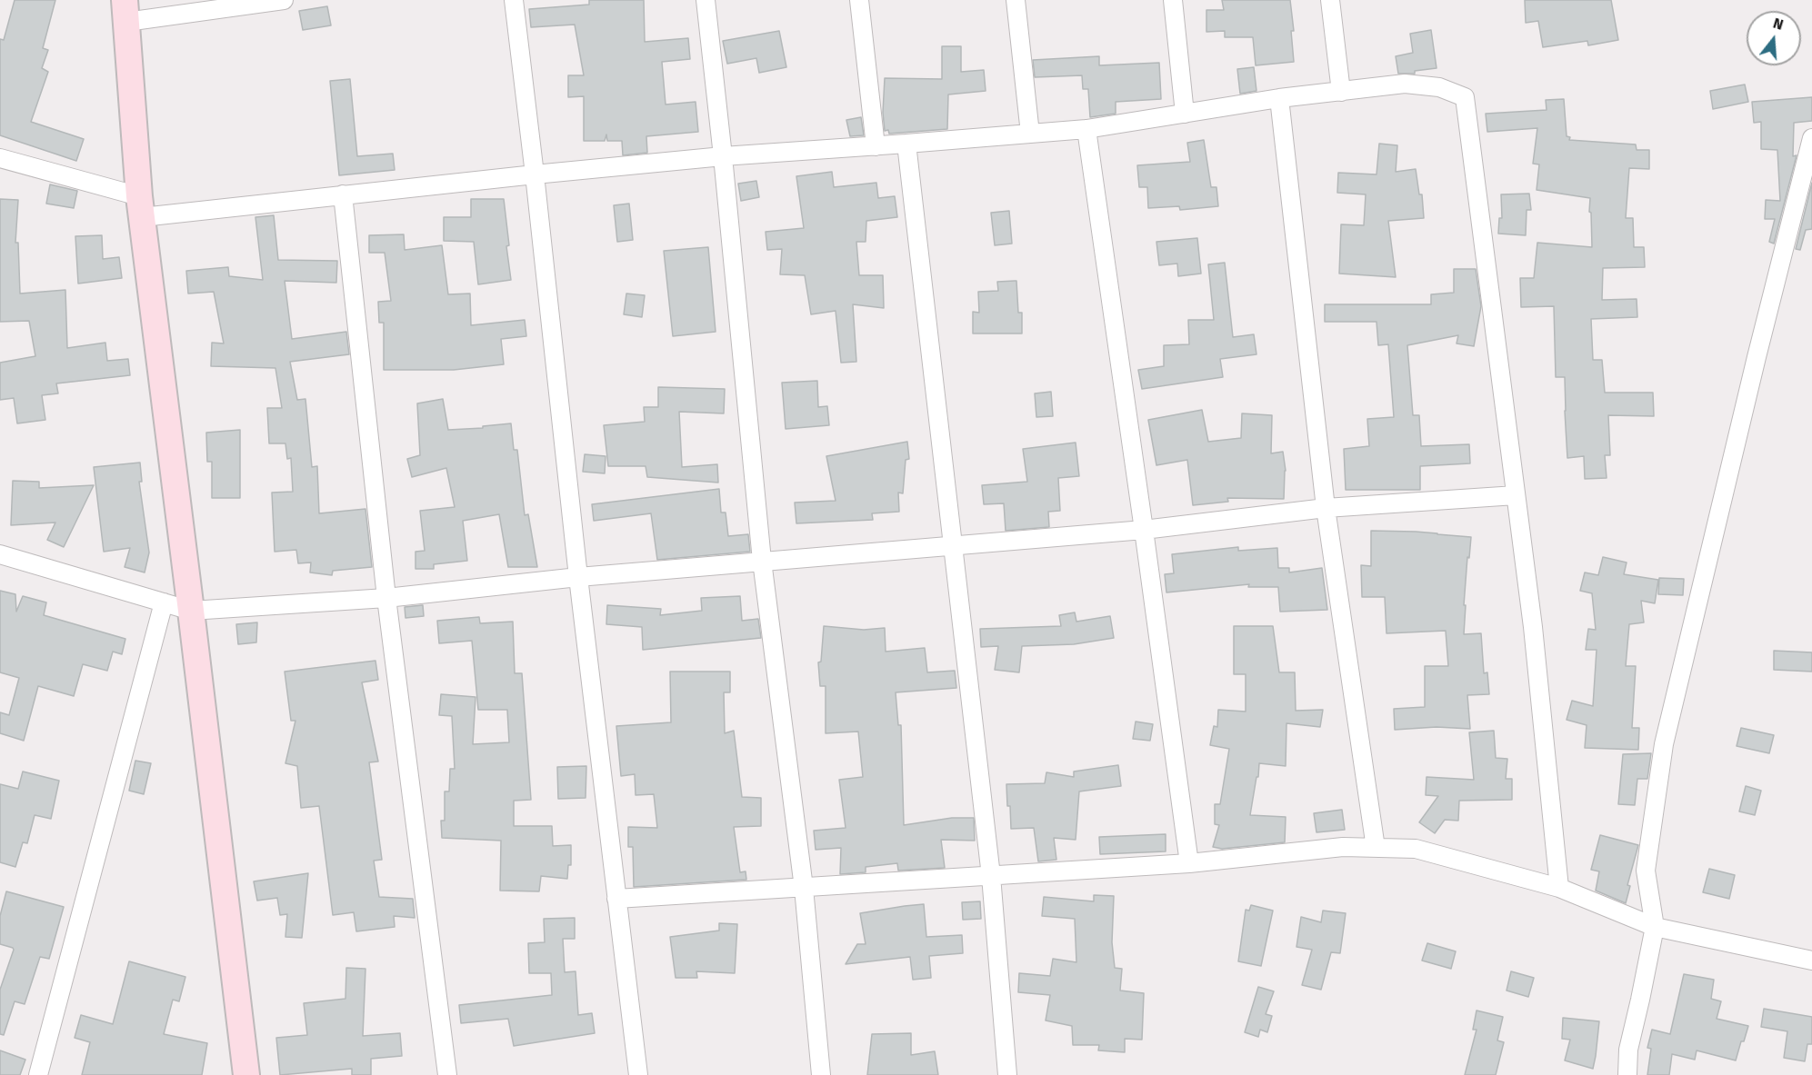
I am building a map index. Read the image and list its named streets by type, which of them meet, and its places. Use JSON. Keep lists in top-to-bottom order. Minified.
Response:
{"north":"top"}
